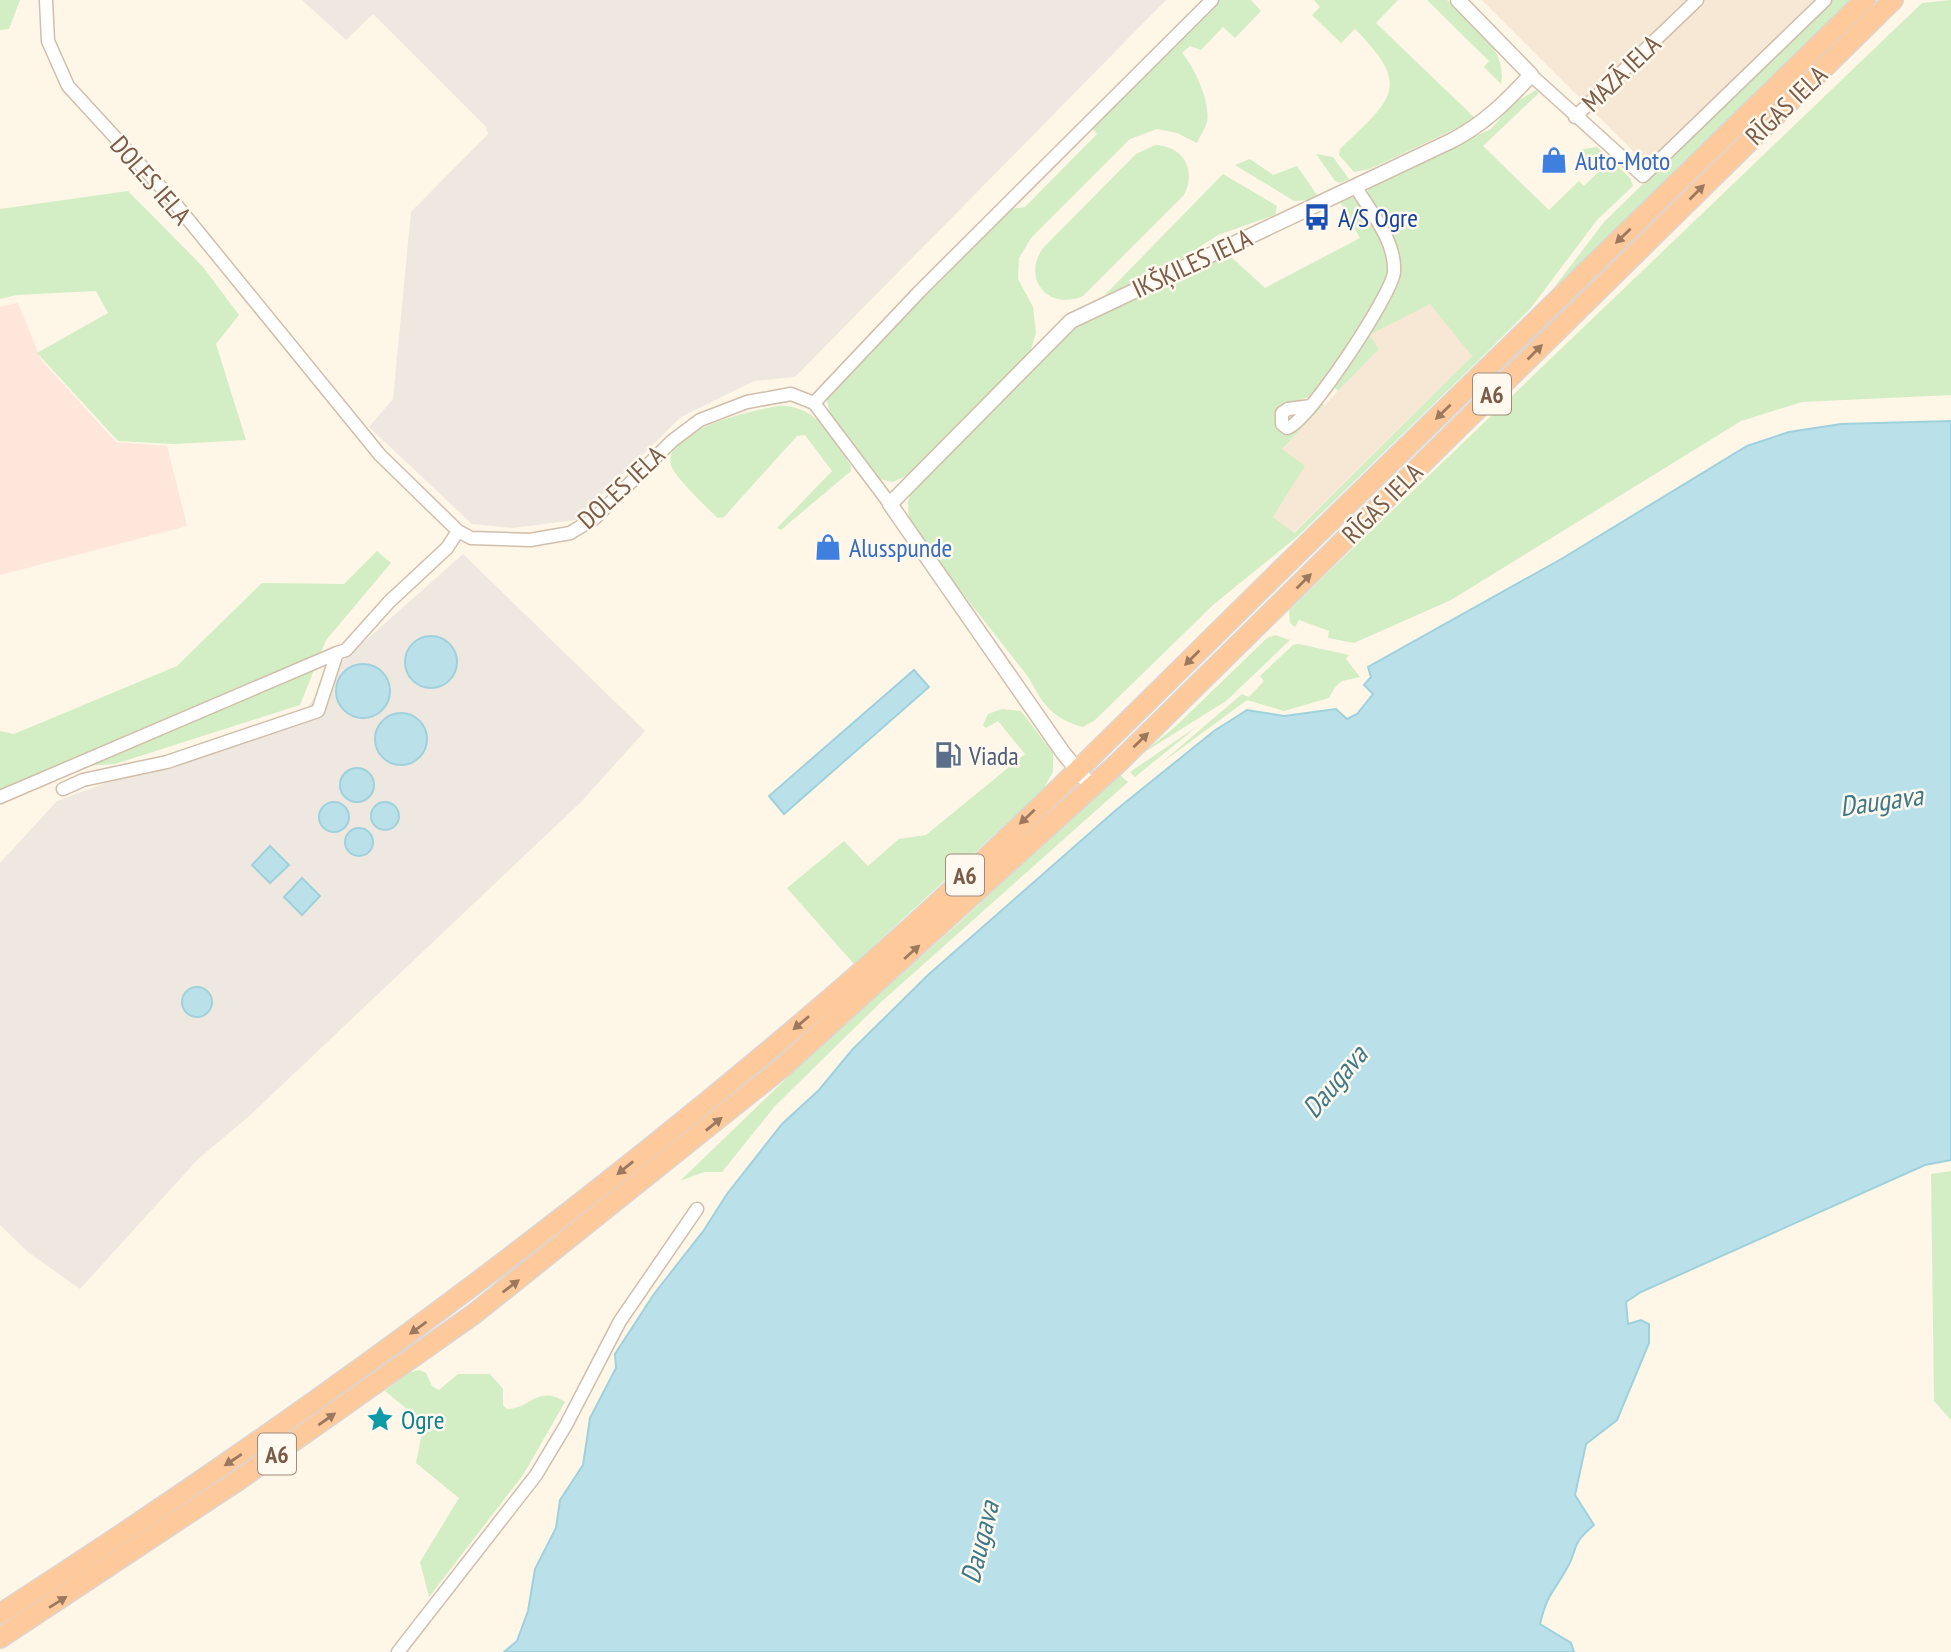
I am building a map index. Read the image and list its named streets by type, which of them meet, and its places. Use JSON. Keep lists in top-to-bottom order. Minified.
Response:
{"streets":{"highway":["RĪGAS IELA","A6"],"street":["MAZĀ IELA","DOLES IELA","IKŠĶILES IELA"]},"water":["Daugava"],"places":{"shop":["Auto-Moto","Alusspunde"],"bus stop":["A/S Ogre"],"fuel station":["Viada"],"place":["Ogre"]}}
